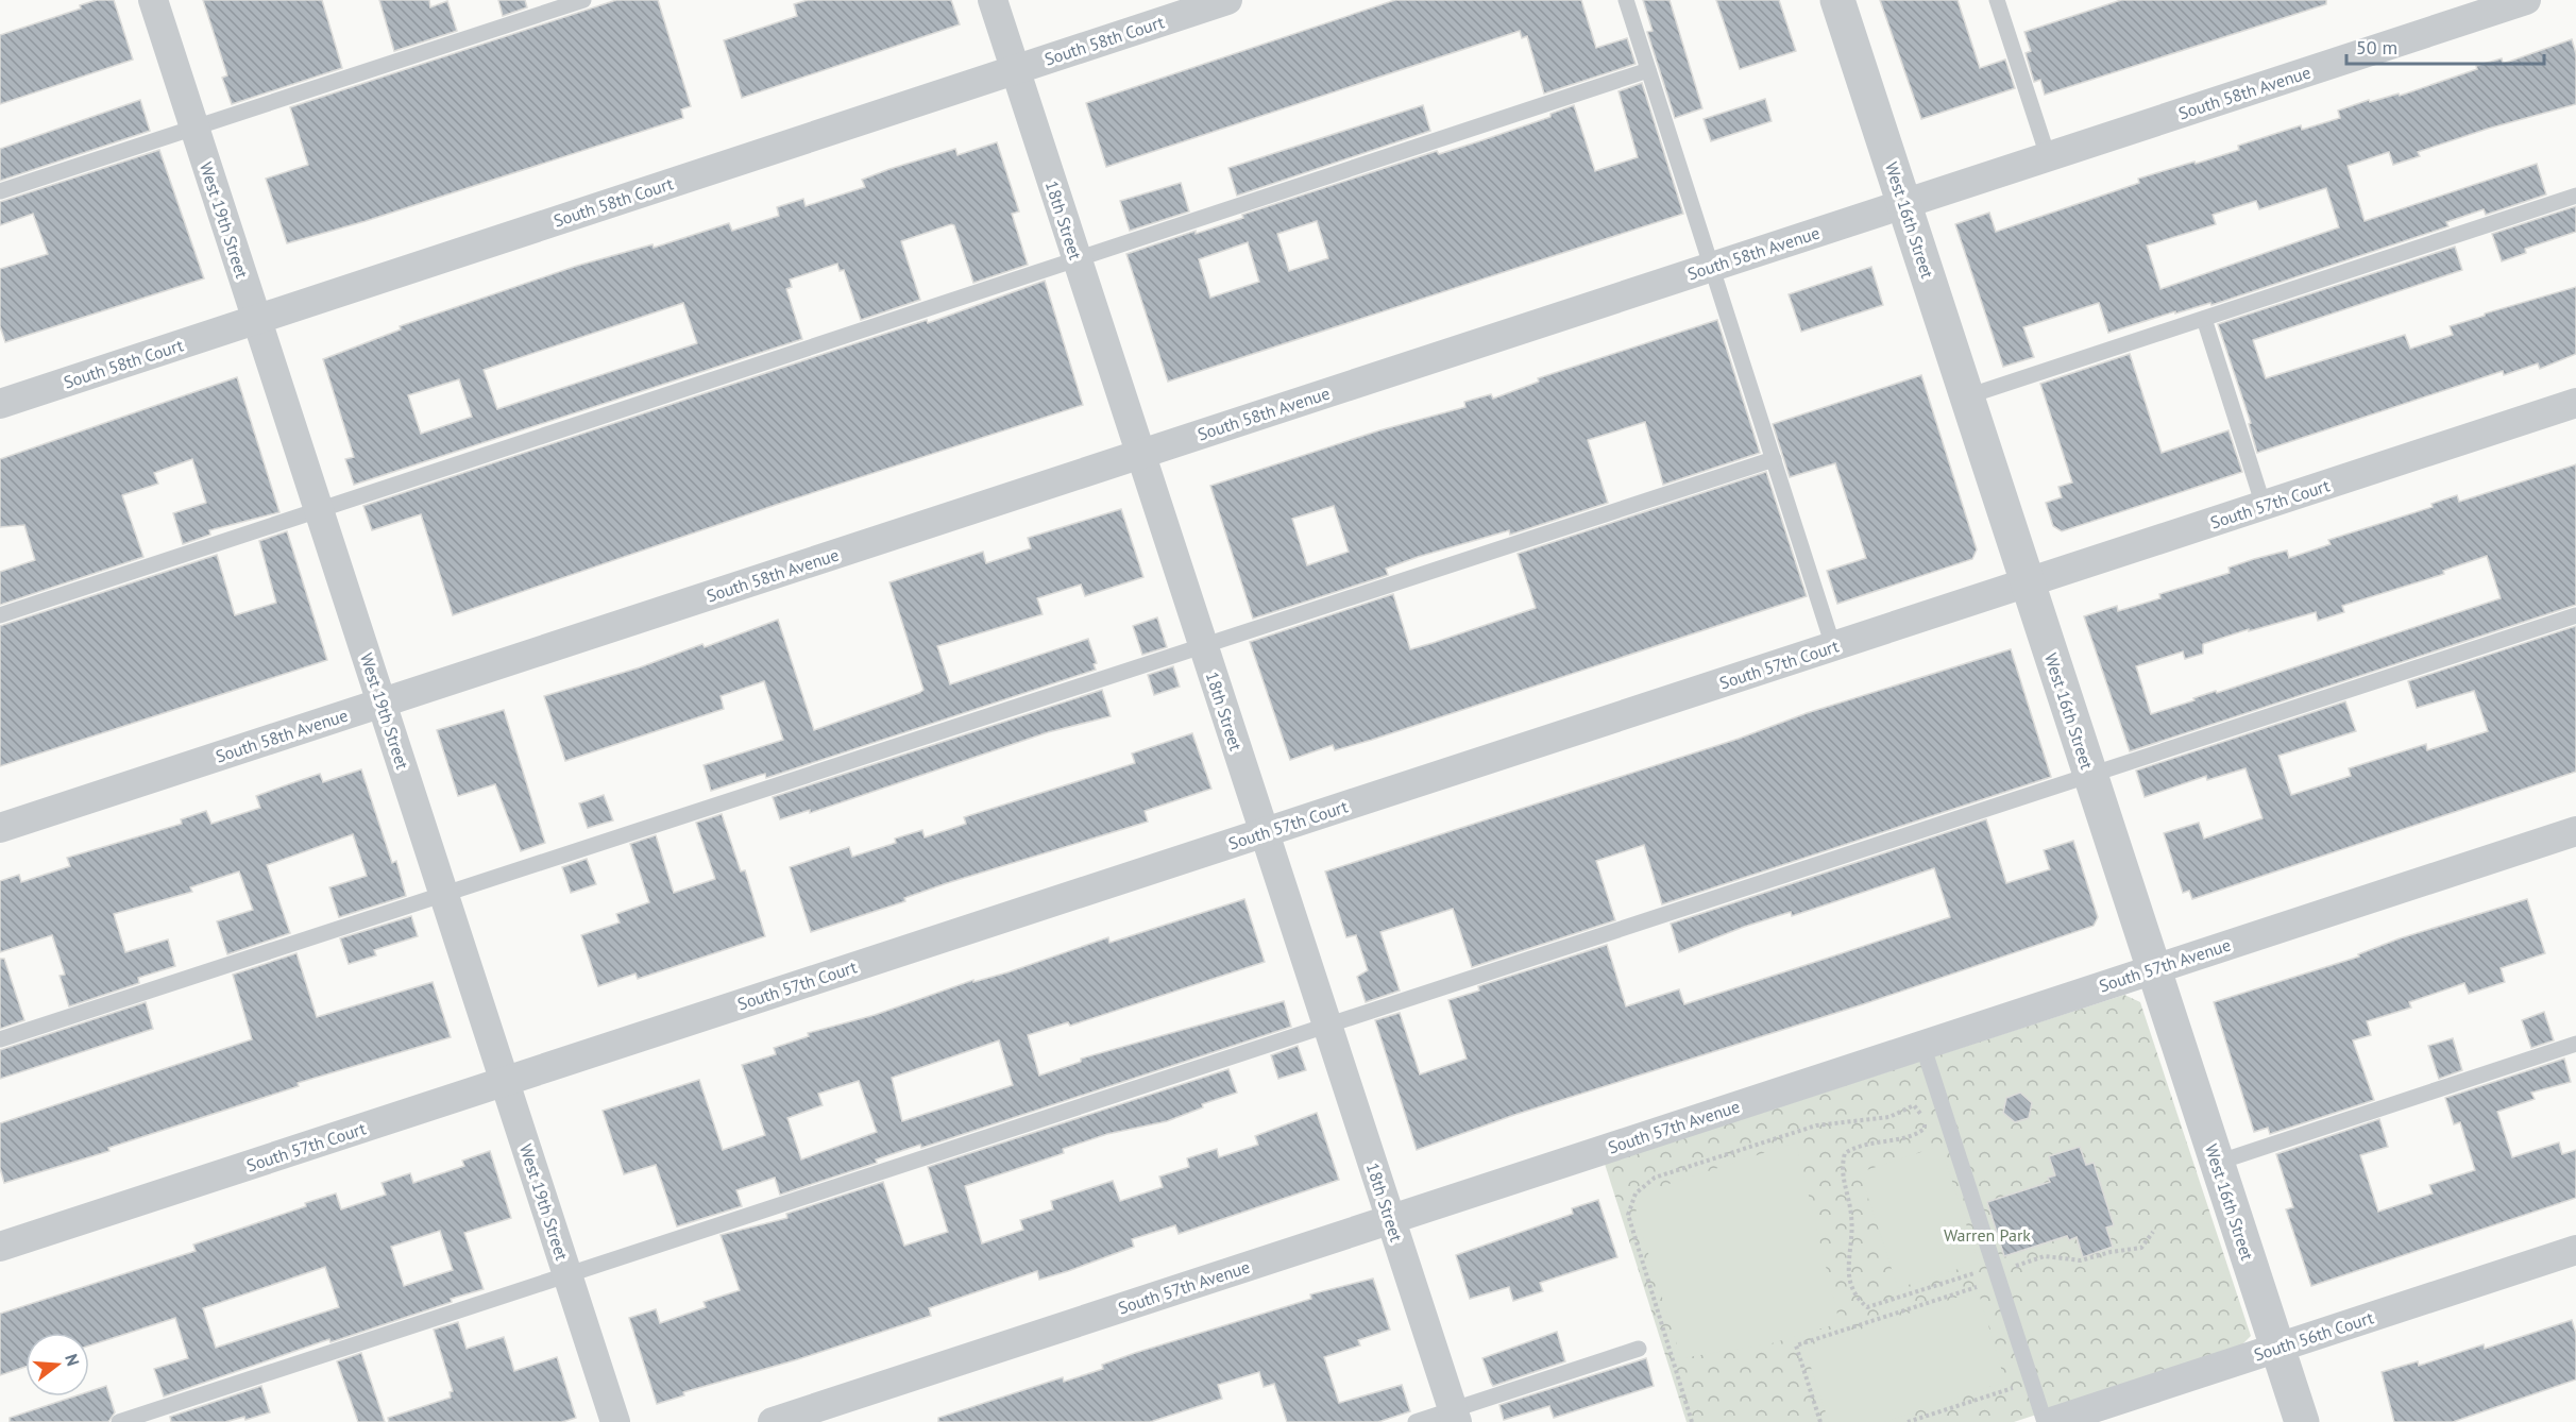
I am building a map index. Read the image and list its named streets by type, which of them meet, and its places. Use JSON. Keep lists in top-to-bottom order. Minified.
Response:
{"streets":{"street":["South 58th Court","South 58th Avenue","West 19th Street","18th Street","West 16th Street","South 57th Court","South 57th Avenue","South 56th Court"]},"crossings":[["South 58th Court","West 19th Street"],["South 58th Court","18th Street"],["South 58th Avenue","West 19th Street"],["South 58th Avenue","18th Street"],["South 58th Avenue","West 16th Street"],["West 19th Street","South 57th Court"],["18th Street","South 57th Court"],["18th Street","South 57th Avenue"],["West 16th Street","South 57th Court"],["West 16th Street","South 57th Avenue"],["West 16th Street","South 56th Court"]],"parks":["Warren Park"],"scale_bar":"50 m","north":"right"}
